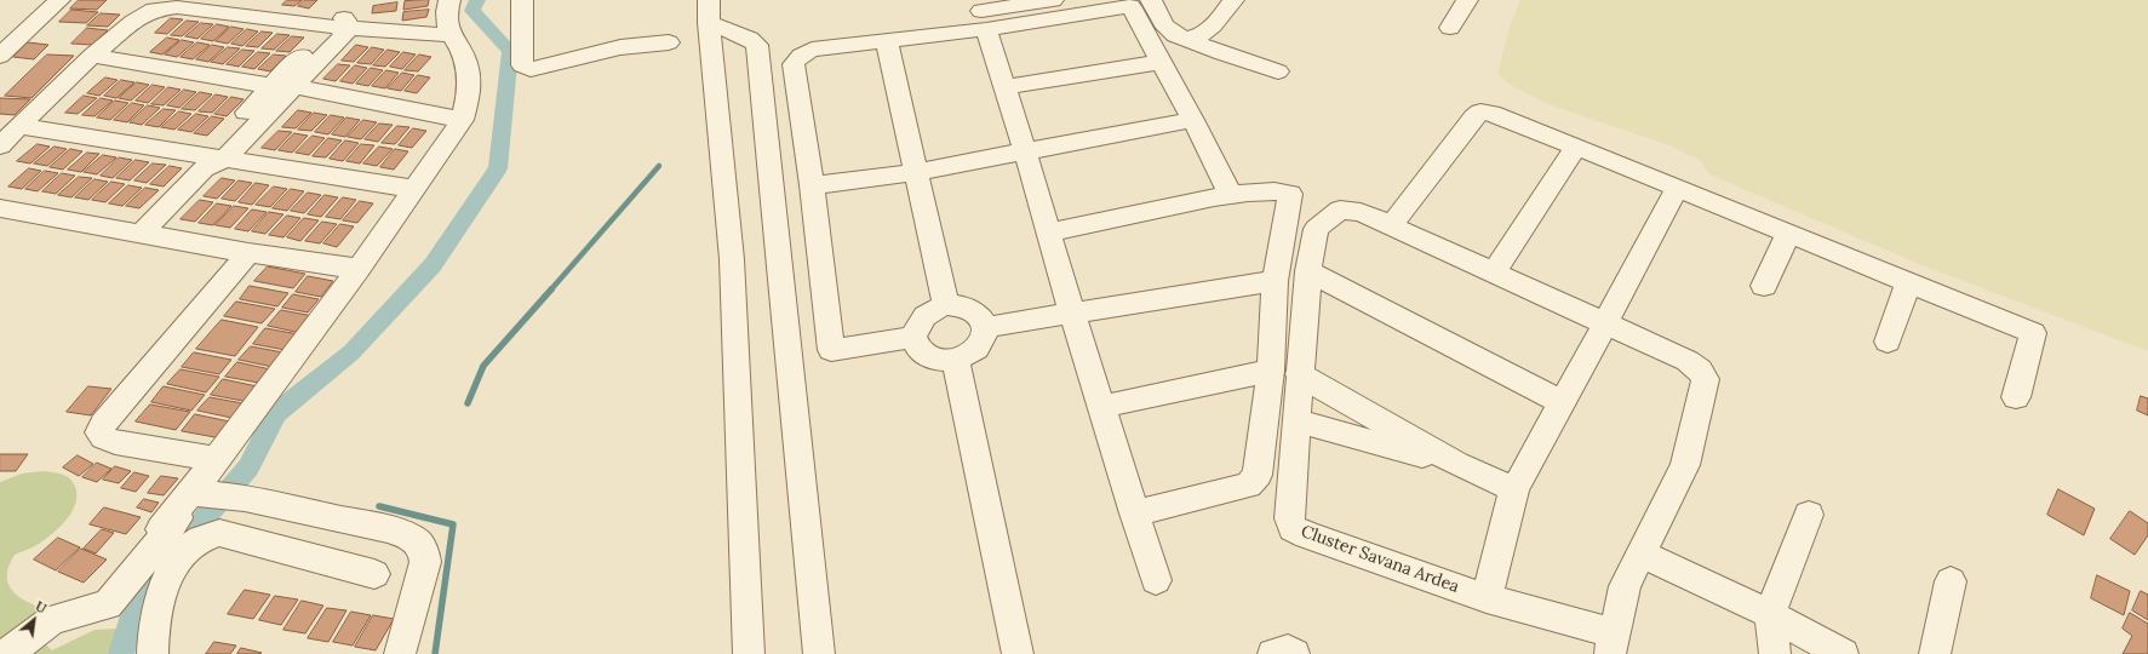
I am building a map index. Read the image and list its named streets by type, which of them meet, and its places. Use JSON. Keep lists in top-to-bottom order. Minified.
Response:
{"streets":{"street":["Cluster Savana Ardea"]},"north":"top right"}
